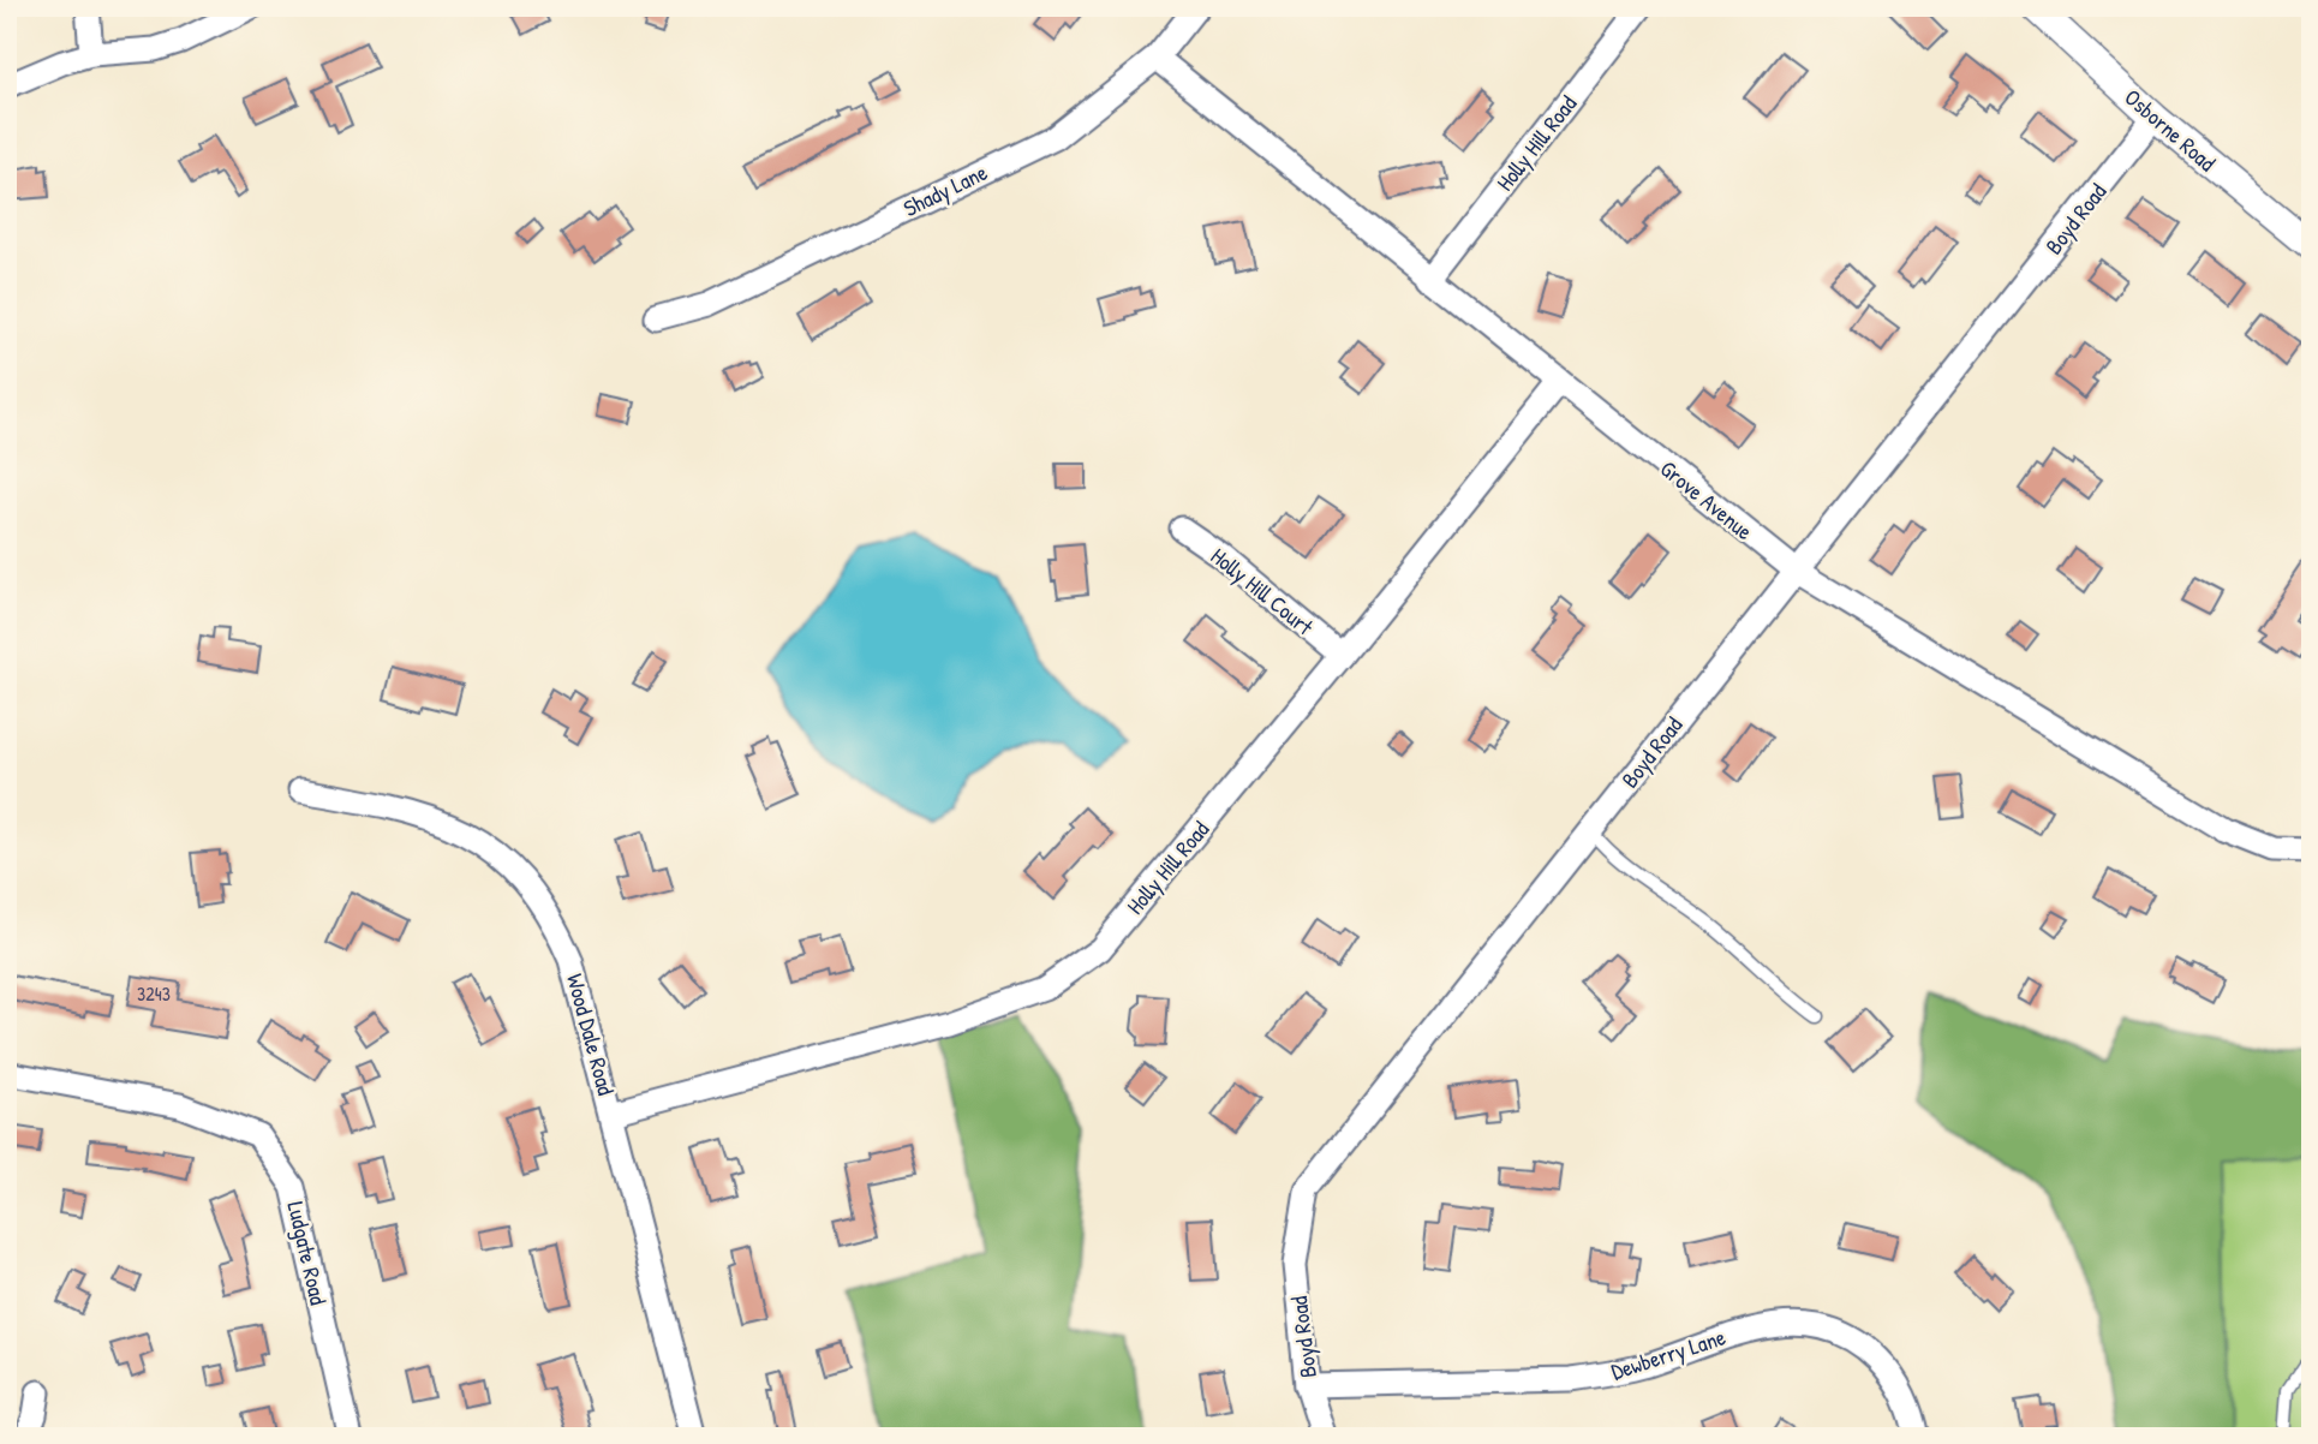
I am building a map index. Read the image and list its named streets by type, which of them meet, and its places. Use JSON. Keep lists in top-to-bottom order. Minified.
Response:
{"streets":{"street":["Osborne Road","Holly Hill Road","Shady Lane","Boyd Road","Grove Avenue","Holly Hill Court","Wood Dale Road","Ludgate Road","Dewberry Lane"]},"crossings":[["Osborne Road","Boyd Road"],["Holly Hill Road","Grove Avenue"],["Holly Hill Road","Holly Hill Court"],["Holly Hill Road","Wood Dale Road"],["Shady Lane","Grove Avenue"],["Boyd Road","Grove Avenue"],["Boyd Road","Dewberry Lane"]],"house_numbers":["3243"]}
